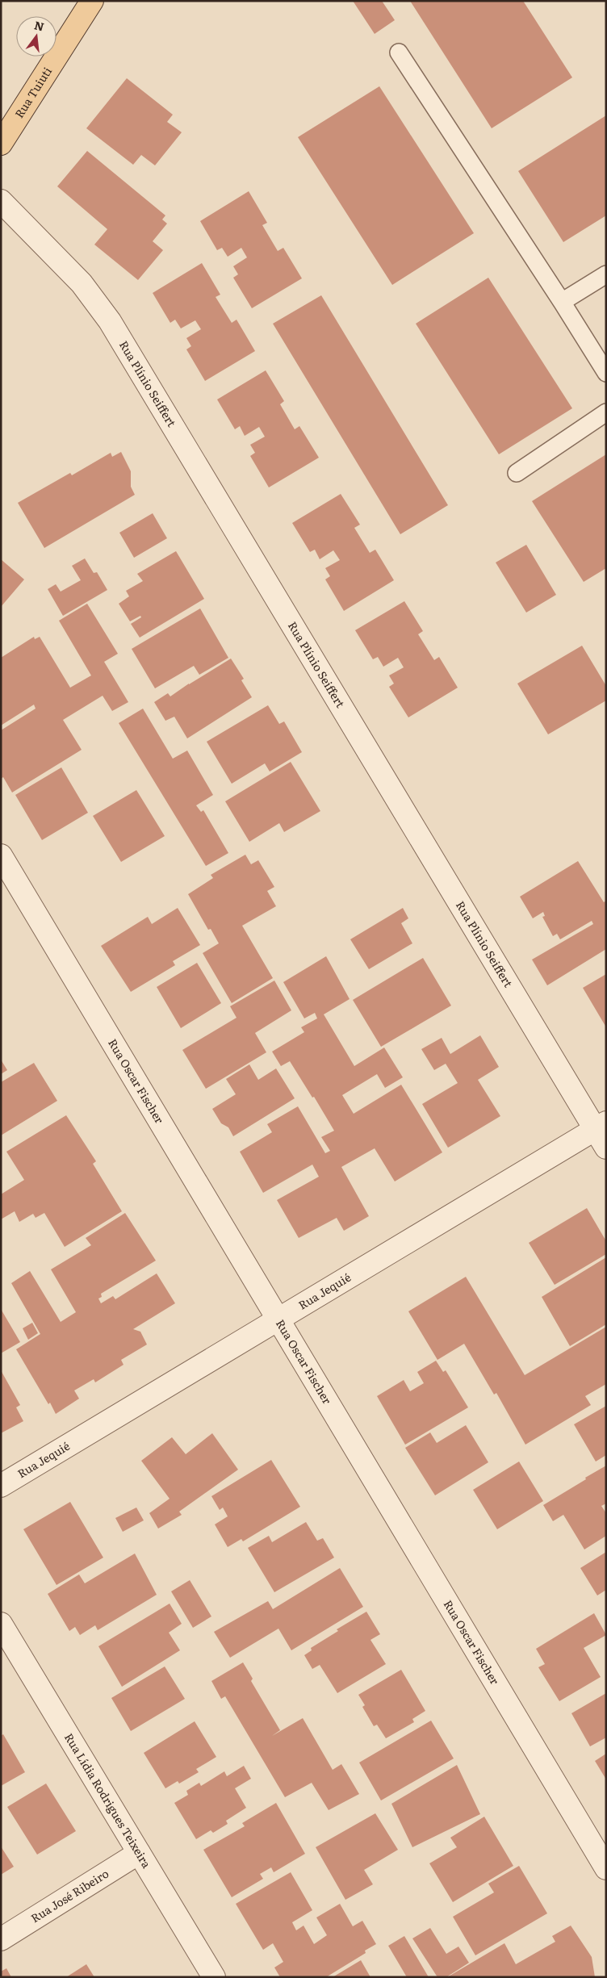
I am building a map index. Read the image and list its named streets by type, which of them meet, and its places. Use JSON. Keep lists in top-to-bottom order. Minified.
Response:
{"streets":{"main road":["Rua Tuiuti"],"street":["Rua Plínio Seiffert","Rua Oscar Fischer","Rua Jequié","Rua Lídia Rodrigues Teixeira","Rua José Ribeiro"]},"crossings":[["Rua Plínio Seiffert","Rua Jequié"],["Rua Oscar Fischer","Rua Jequié"],["Rua Lídia Rodrigues Teixeira","Rua José Ribeiro"]],"north":"top"}
